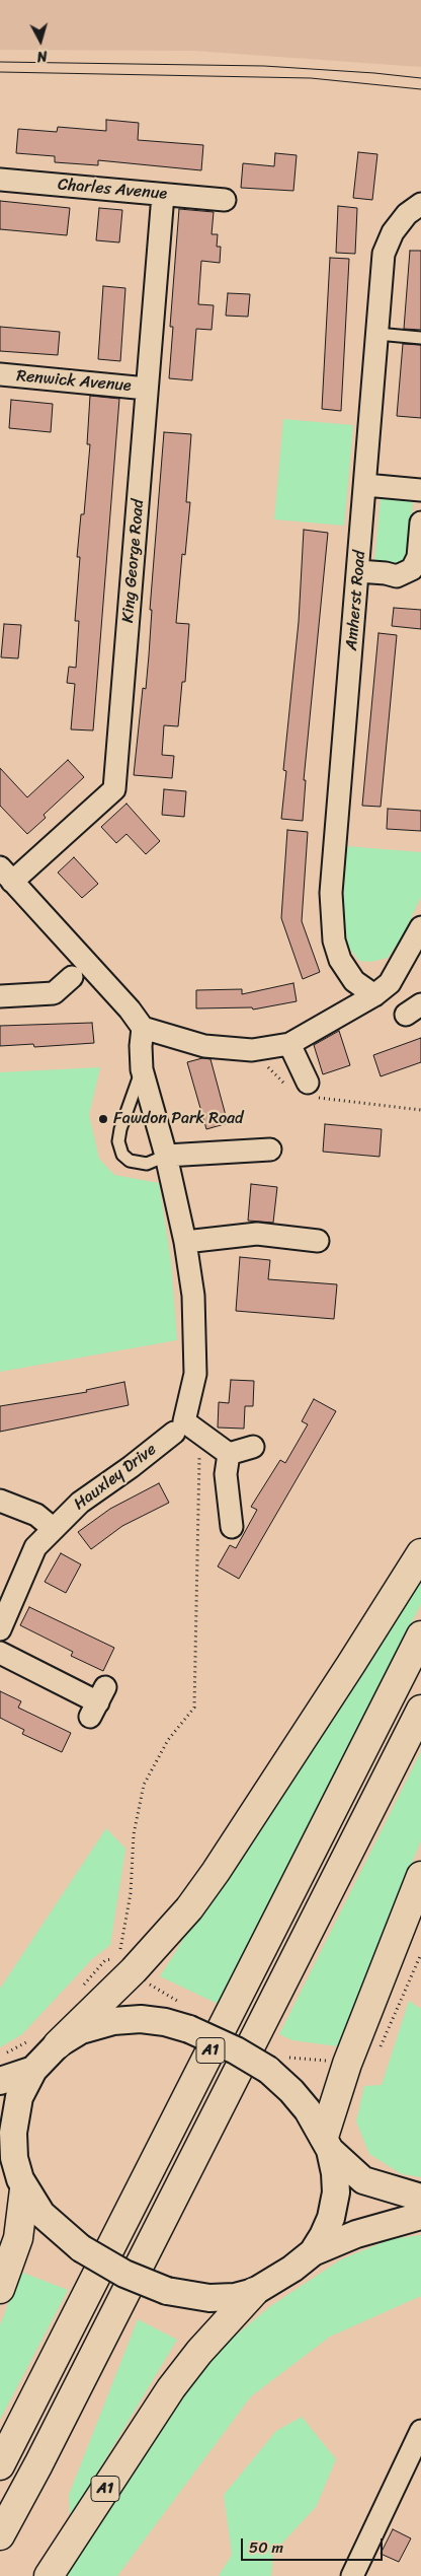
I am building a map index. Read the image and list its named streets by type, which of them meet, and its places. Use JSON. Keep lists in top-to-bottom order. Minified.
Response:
{"streets":{"highway":["A1"],"street":["Charles Avenue","Renwick Avenue","King George Road","Amherst Road","Hauxley Drive"]},"crossings":[["Charles Avenue","King George Road"],["Renwick Avenue","King George Road"]],"places":["Fawdon Park Road"],"scale_bar":"50 m","north":"bottom"}
